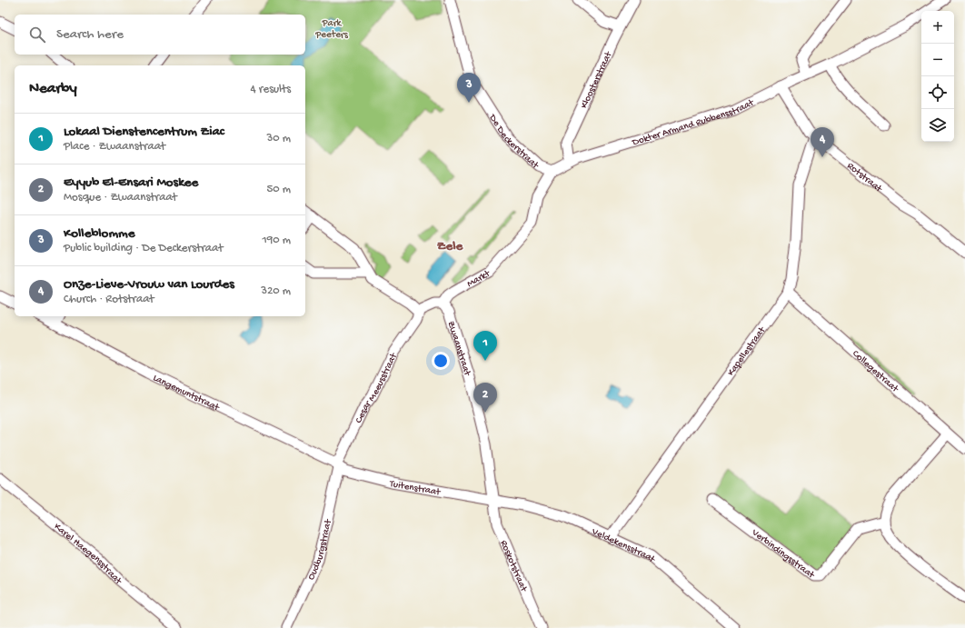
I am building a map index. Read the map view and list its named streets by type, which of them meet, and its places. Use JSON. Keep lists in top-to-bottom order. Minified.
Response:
{"streets":{"street":["Kloosterstraat","Dokter Armand Rubbensstraat","De Deckerstraat","Rotstraat","Markt","Zwaanstraat","Kapellestraat","Collegestraat","Cesar Meeusstraat","Langemuntstraat","Tuitenstraat","Veldekensstraat","Oudburgstraat","Verbindingsstraat","Karel Haegensstraat","Roskotstraat"]},"crossings":[["Kloosterstraat","Dokter Armand Rubbensstraat"],["Dokter Armand Rubbensstraat","De Deckerstraat"],["Dokter Armand Rubbensstraat","Rotstraat"],["Dokter Armand Rubbensstraat","Markt"],["De Deckerstraat","Markt"],["Rotstraat","Kapellestraat"],["Markt","Zwaanstraat"],["Zwaanstraat","Tuitenstraat"],["Zwaanstraat","Veldekensstraat"],["Zwaanstraat","Roskotstraat"],["Kapellestraat","Collegestraat"],["Kapellestraat","Veldekensstraat"],["Cesar Meeusstraat","Langemuntstraat"],["Cesar Meeusstraat","Tuitenstraat"],["Cesar Meeusstraat","Oudburgstraat"],["Langemuntstraat","Tuitenstraat"],["Langemuntstraat","Oudburgstraat"],["Tuitenstraat","Veldekensstraat"],["Tuitenstraat","Oudburgstraat"],["Tuitenstraat","Roskotstraat"],["Veldekensstraat","Roskotstraat"]],"districts":["Zele"],"parks":["Park Peeters"],"page":{"map_buttons":["+","−"],"search":"Search here","heading":["Nearby","4 results"],"pins":["3","4","1","2"],"list":[{"mark":"1","name":"Lokaal Dienstencentrum Ziac","note":"Place · Zwaanstraat","value":"30 m"},{"mark":"2","name":"Eyyub El-Ensari Moskee","note":"Mosque · Zwaanstraat","value":"50 m"},{"mark":"3","name":"Kolleblomme","note":"Public building · De Deckerstraat","value":"190 m"},{"mark":"4","name":"Onze-Lieve-Vrouw van Lourdes","note":"Church · Rotstraat","value":"320 m"}]}}
